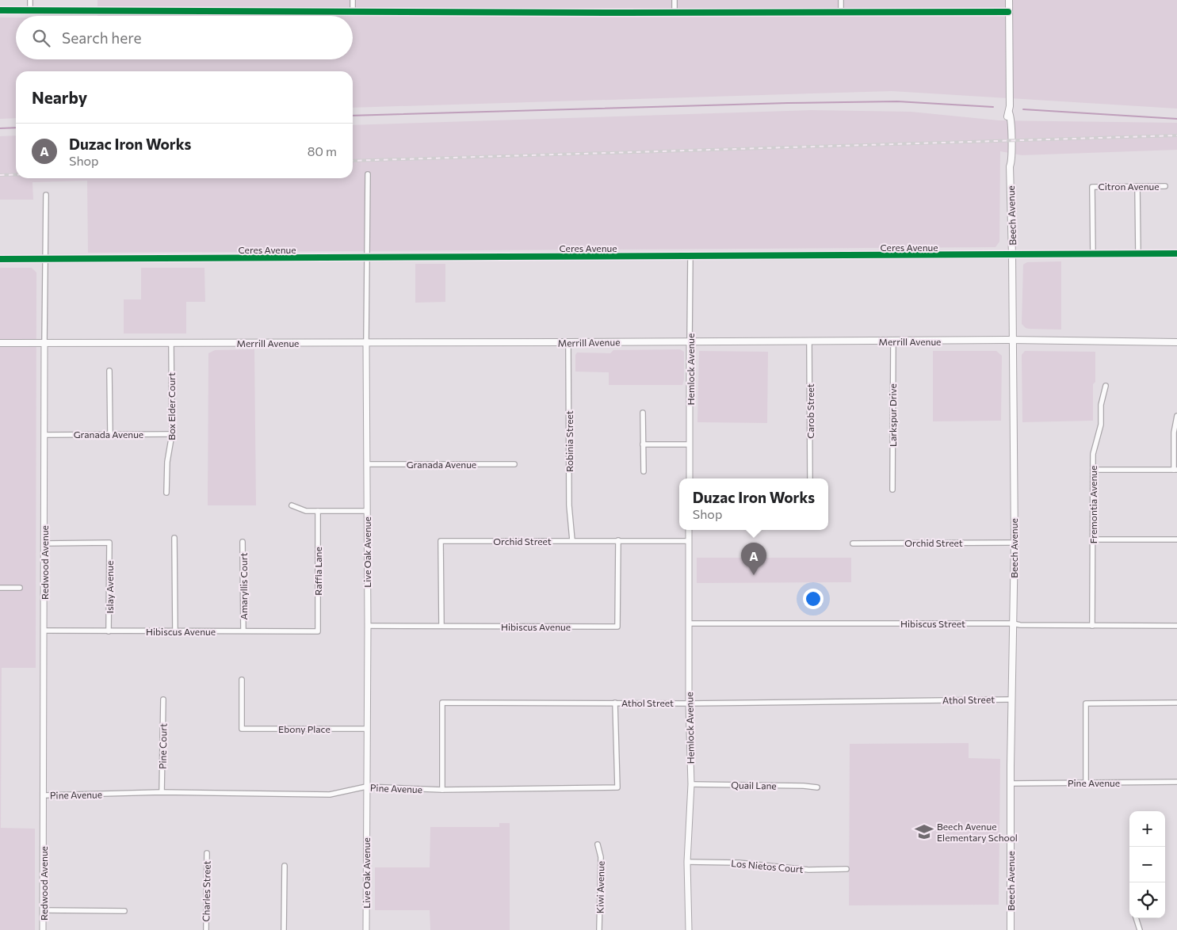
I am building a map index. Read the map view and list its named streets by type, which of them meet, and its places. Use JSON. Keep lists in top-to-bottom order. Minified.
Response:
{"streets":{"main road":["Beech Avenue","Merrill Avenue"],"street":["Citron Avenue","Ceres Avenue","Hemlock Avenue","Box Elder Court","Carob Street","Larkspur Drive","Granada Avenue","Robinia Street","Fremontia Avenue","Orchid Street","Live Oak Avenue","Redwood Avenue","Raffia Lane","Amaryllis Court","Islay Avenue","Hibiscus Street","Hibiscus Avenue","Athol Street","Ebony Place","Pine Court","Pine Avenue","Quail Lane","Los Nietos Court","Kiwi Avenue","Charles Street"]},"crossings":[["Citron Avenue","Ceres Avenue"],["Beech Avenue","Ceres Avenue"],["Beech Avenue","Merrill Avenue"],["Beech Avenue","Orchid Street"],["Beech Avenue","Hibiscus Street"],["Beech Avenue","Athol Street"],["Beech Avenue","Pine Avenue"],["Ceres Avenue","Hemlock Avenue"],["Ceres Avenue","Live Oak Avenue"],["Ceres Avenue","Redwood Avenue"],["Merrill Avenue","Hemlock Avenue"],["Merrill Avenue","Box Elder Court"],["Merrill Avenue","Carob Street"],["Merrill Avenue","Larkspur Drive"],["Merrill Avenue","Robinia Street"],["Merrill Avenue","Live Oak Avenue"],["Merrill Avenue","Redwood Avenue"],["Hemlock Avenue","Orchid Street"],["Hemlock Avenue","Hibiscus Street"],["Hemlock Avenue","Athol Street"],["Hemlock Avenue","Quail Lane"],["Hemlock Avenue","Los Nietos Court"],["Box Elder Court","Granada Avenue"],["Granada Avenue","Live Oak Avenue"],["Granada Avenue","Redwood Avenue"],["Robinia Street","Orchid Street"],["Fremontia Avenue","Hibiscus Street"],["Orchid Street","Hibiscus Avenue"],["Live Oak Avenue","Hibiscus Avenue"],["Live Oak Avenue","Ebony Place"],["Live Oak Avenue","Pine Avenue"],["Redwood Avenue","Islay Avenue"],["Redwood Avenue","Hibiscus Avenue"],["Redwood Avenue","Pine Avenue"],["Raffia Lane","Hibiscus Avenue"],["Amaryllis Court","Hibiscus Avenue"],["Islay Avenue","Hibiscus Avenue"],["Athol Street","Pine Avenue"],["Pine Court","Pine Avenue"]],"places":{"school or university":["Beech Avenue Elementary School"]},"page":{"search":"Search here","heading":"Nearby","list":[{"mark":"A","name":"Duzac Iron Works","note":"Shop","value":"80 m"}],"popup":["Duzac Iron Works","Shop"],"pins":"A","map_buttons":["+","−"]}}
